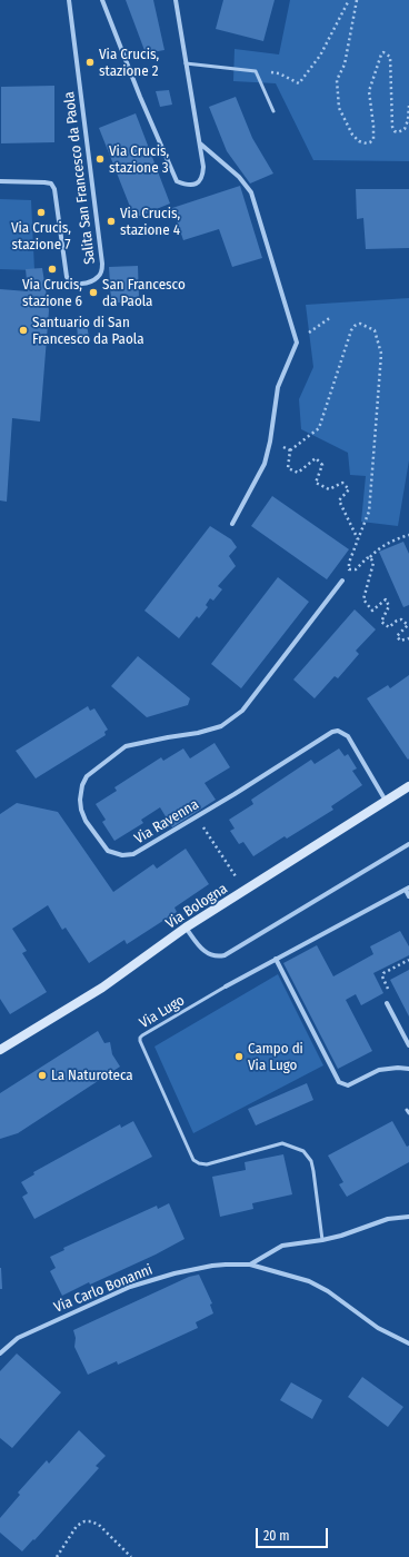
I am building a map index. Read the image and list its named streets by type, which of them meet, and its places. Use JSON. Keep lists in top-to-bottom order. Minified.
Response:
{"streets":{"street":["Salita San Francesco da Paola","Via Ravenna","Via Bologna","Via Lugo","Via Carlo Bonanni"]},"crossings":[["Via Ravenna","Via Bologna"],["Via Lugo","Via Carlo Bonanni"]],"places":["Via Crucis, stazione 2","Via Crucis, stazione 3","Via Crucis, stazione 7","Via Crucis, stazione 4","Via Crucis, stazione 6","San Francesco da Paola","Santuario di San Francesco da Paola","Campo di Via Lugo","La Naturoteca"],"scale_bar":"20 m"}
